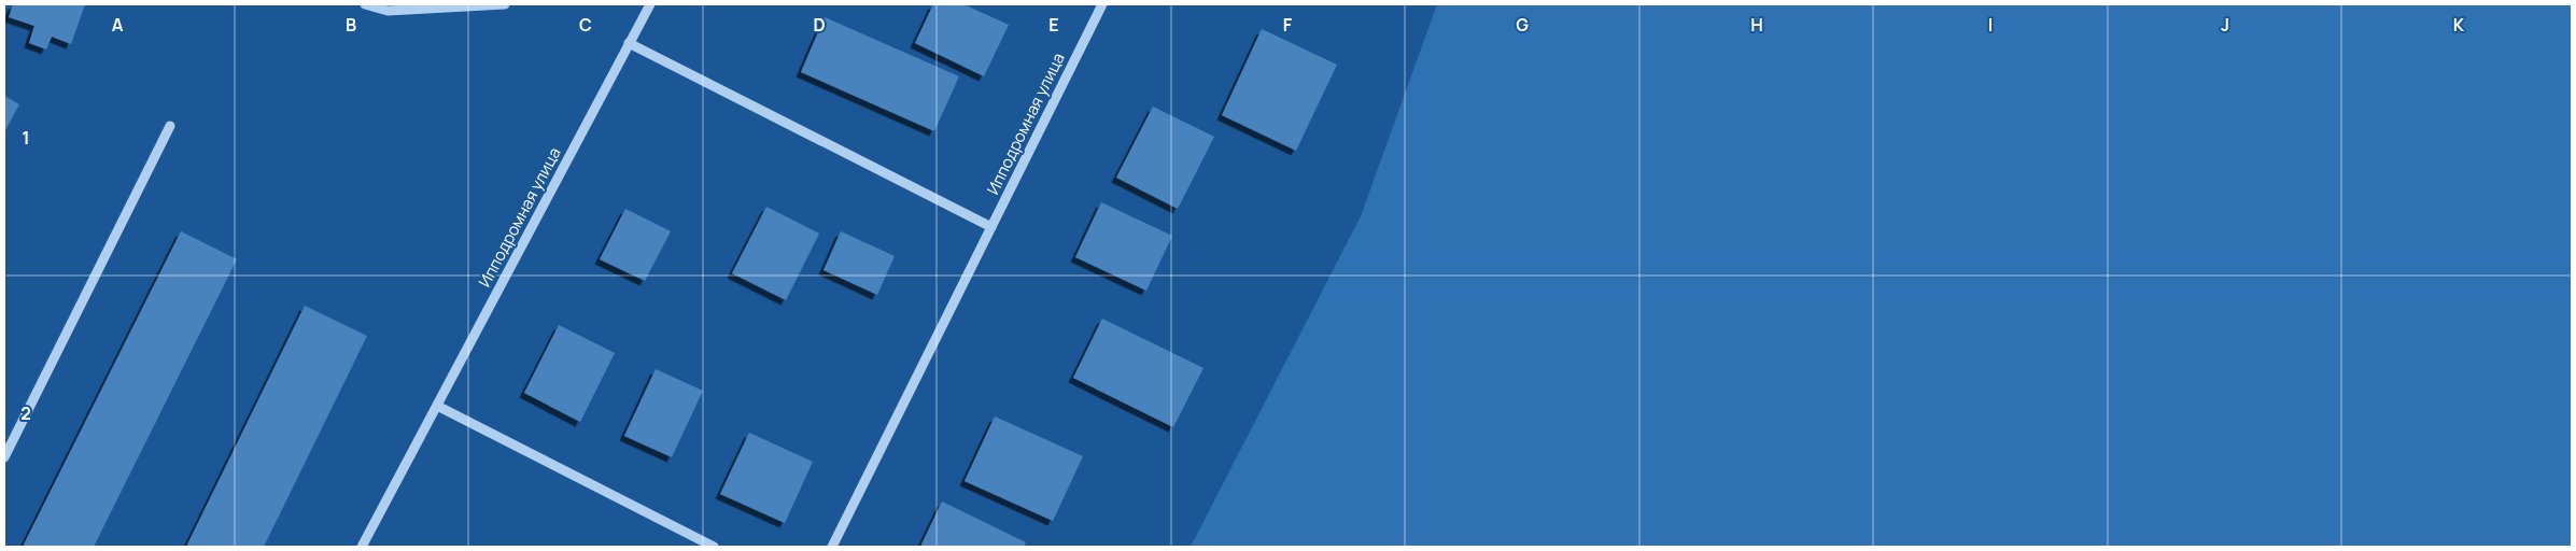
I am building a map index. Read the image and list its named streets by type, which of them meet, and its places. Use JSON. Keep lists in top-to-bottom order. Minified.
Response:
{"streets":{"street":["Ипподромная улица"]},"grid":{"columns":["A","B","C","D","E","F","G","H","I","J","K"],"rows":["1","2"]}}
